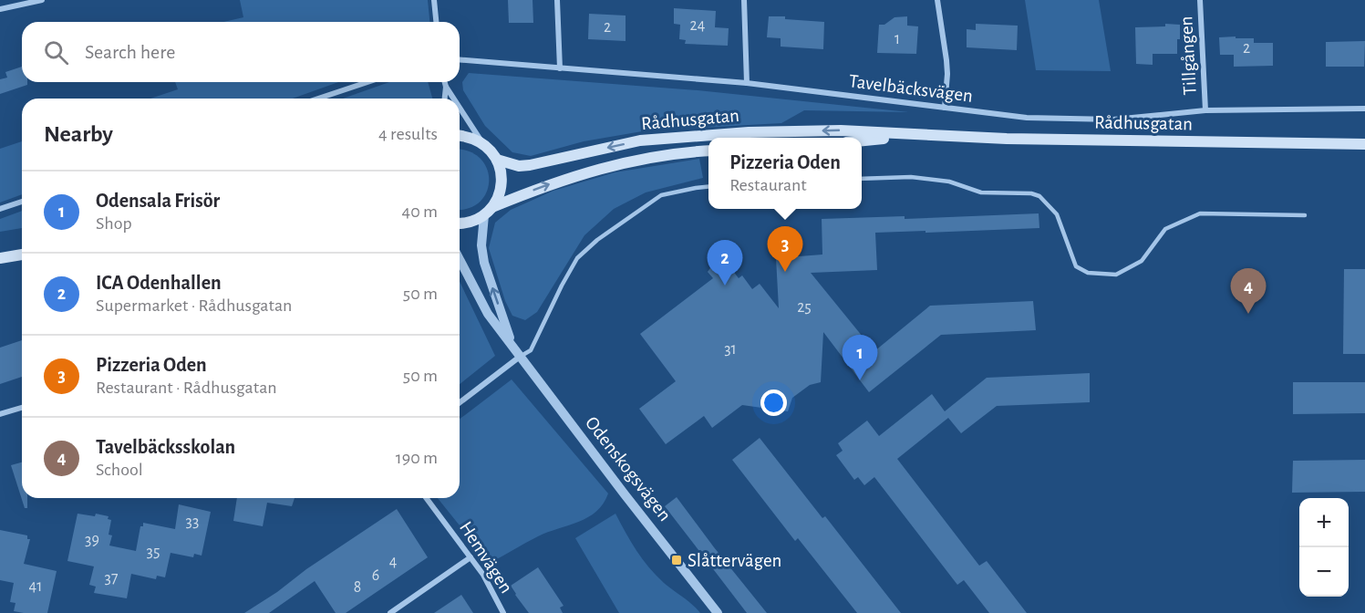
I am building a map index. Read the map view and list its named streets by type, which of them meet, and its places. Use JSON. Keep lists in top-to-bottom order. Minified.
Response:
{"streets":{"main road":["Rådhusgatan"],"street":["Tillgången","Tavelbäcksvägen","Odenskogsvägen","Hemvägen"]},"crossings":[["Tillgången","Tavelbäcksvägen"],["Rådhusgatan","Odenskogsvägen"]],"places":{"transit":["Slåttervägen"]},"house_numbers":["24","2","1","2","25","31","33","39","35","4","6","37","41","8"],"page":{"search":"Search here","heading":["Nearby","4 results"],"popup":["Pizzeria Oden","Restaurant"],"list":[{"mark":"1","name":"Odensala Frisör","note":"Shop","value":"40 m"},{"mark":"2","name":"ICA Odenhallen","note":"Supermarket · Rådhusgatan","value":"50 m"},{"mark":"3","name":"Pizzeria Oden","note":"Restaurant · Rådhusgatan","value":"50 m"},{"mark":"4","name":"Tavelbäcksskolan","note":"School","value":"190 m"}],"pins":["3","2","4","1"],"map_buttons":["+","−"]}}
